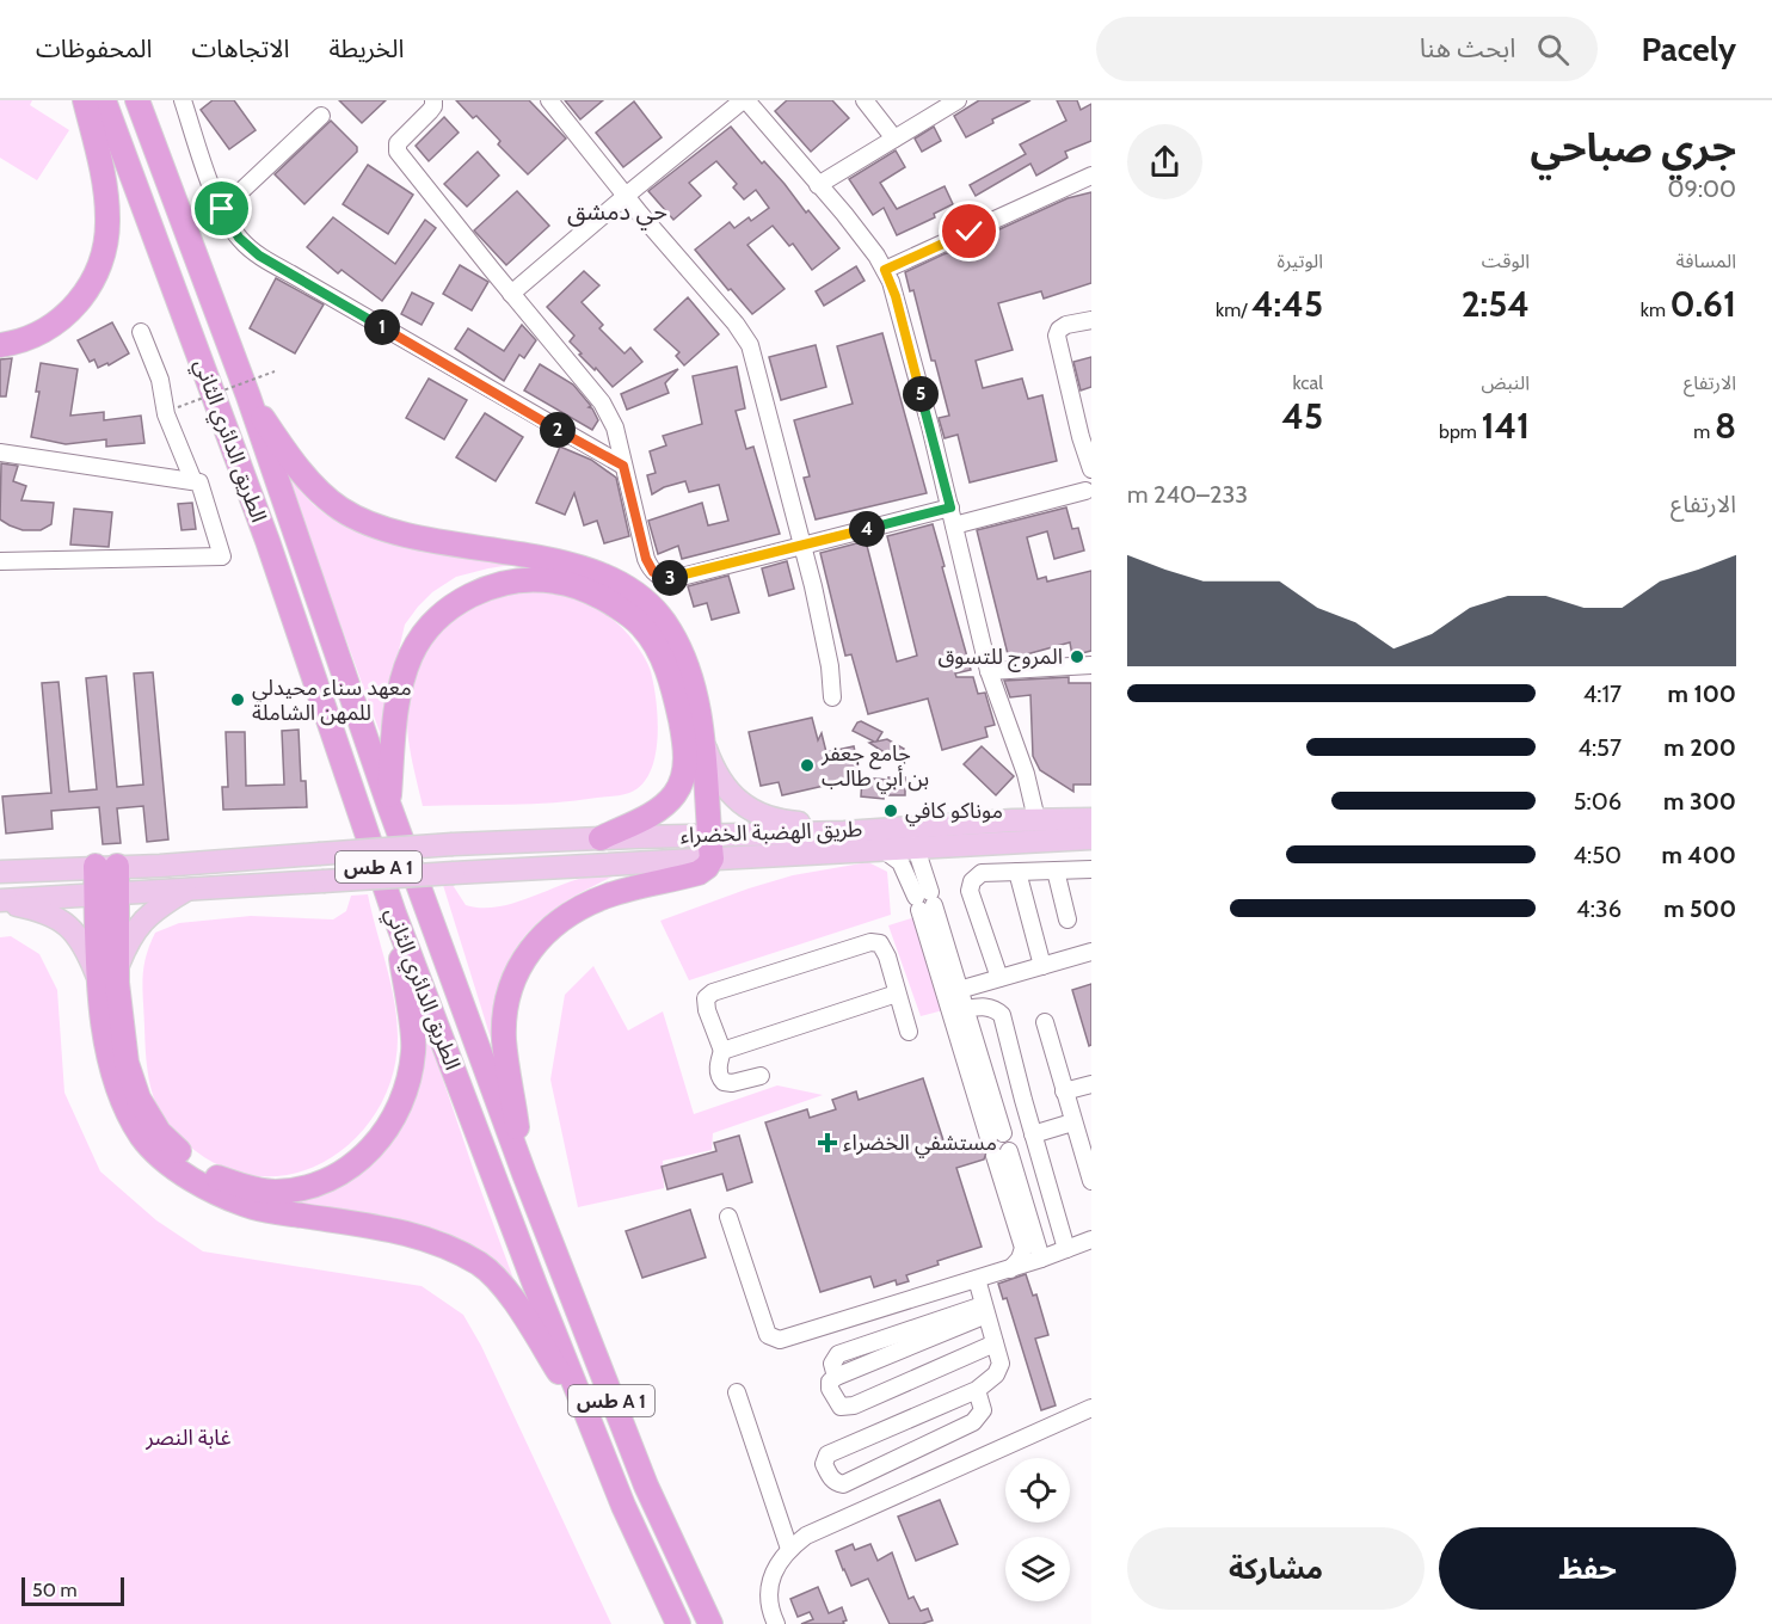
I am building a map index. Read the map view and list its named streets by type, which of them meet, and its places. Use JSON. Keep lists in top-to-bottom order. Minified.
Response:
{"streets":{"highway":["الطريق الدائري الثاني","طس A 1"],"main road":["طريق الهضبة الخضراء"]},"districts":["حي دمشق"],"parks":["غابة النصر"],"places":{"other":["المروج للتسوق","معهد سناء محيدلي للمهن الشاملة","جامع جعفر بن أبي طالب","موناكو كافي"],"health":["مستشفي الخضراء"]},"scale_bar":"50 m","page":{"header":"Pacely","search":"ابحث هنا","nav":["الخريطة","الاتجاهات","المحفوظات"],"heading":["جري صباحي","09:00"],"stats":[["المسافة","0.61 km"],["الوقت","2:54"],["الوتيرة","4:45 /km"],["الارتفاع","8 m"],["النبض","141 bpm"],["kcal","45"]],"pins":["1","5","2","4","3"],"chart":["الارتفاع","233–240 m"],"list":[{"name":"100 m","note":"4:17"},{"name":"200 m","note":"4:57"},{"name":"300 m","note":"5:06"},{"name":"400 m","note":"4:50"},{"name":"500 m","note":"4:36"}],"buttons":["حفظ","مشاركة"],"scale":"50 m"}}
